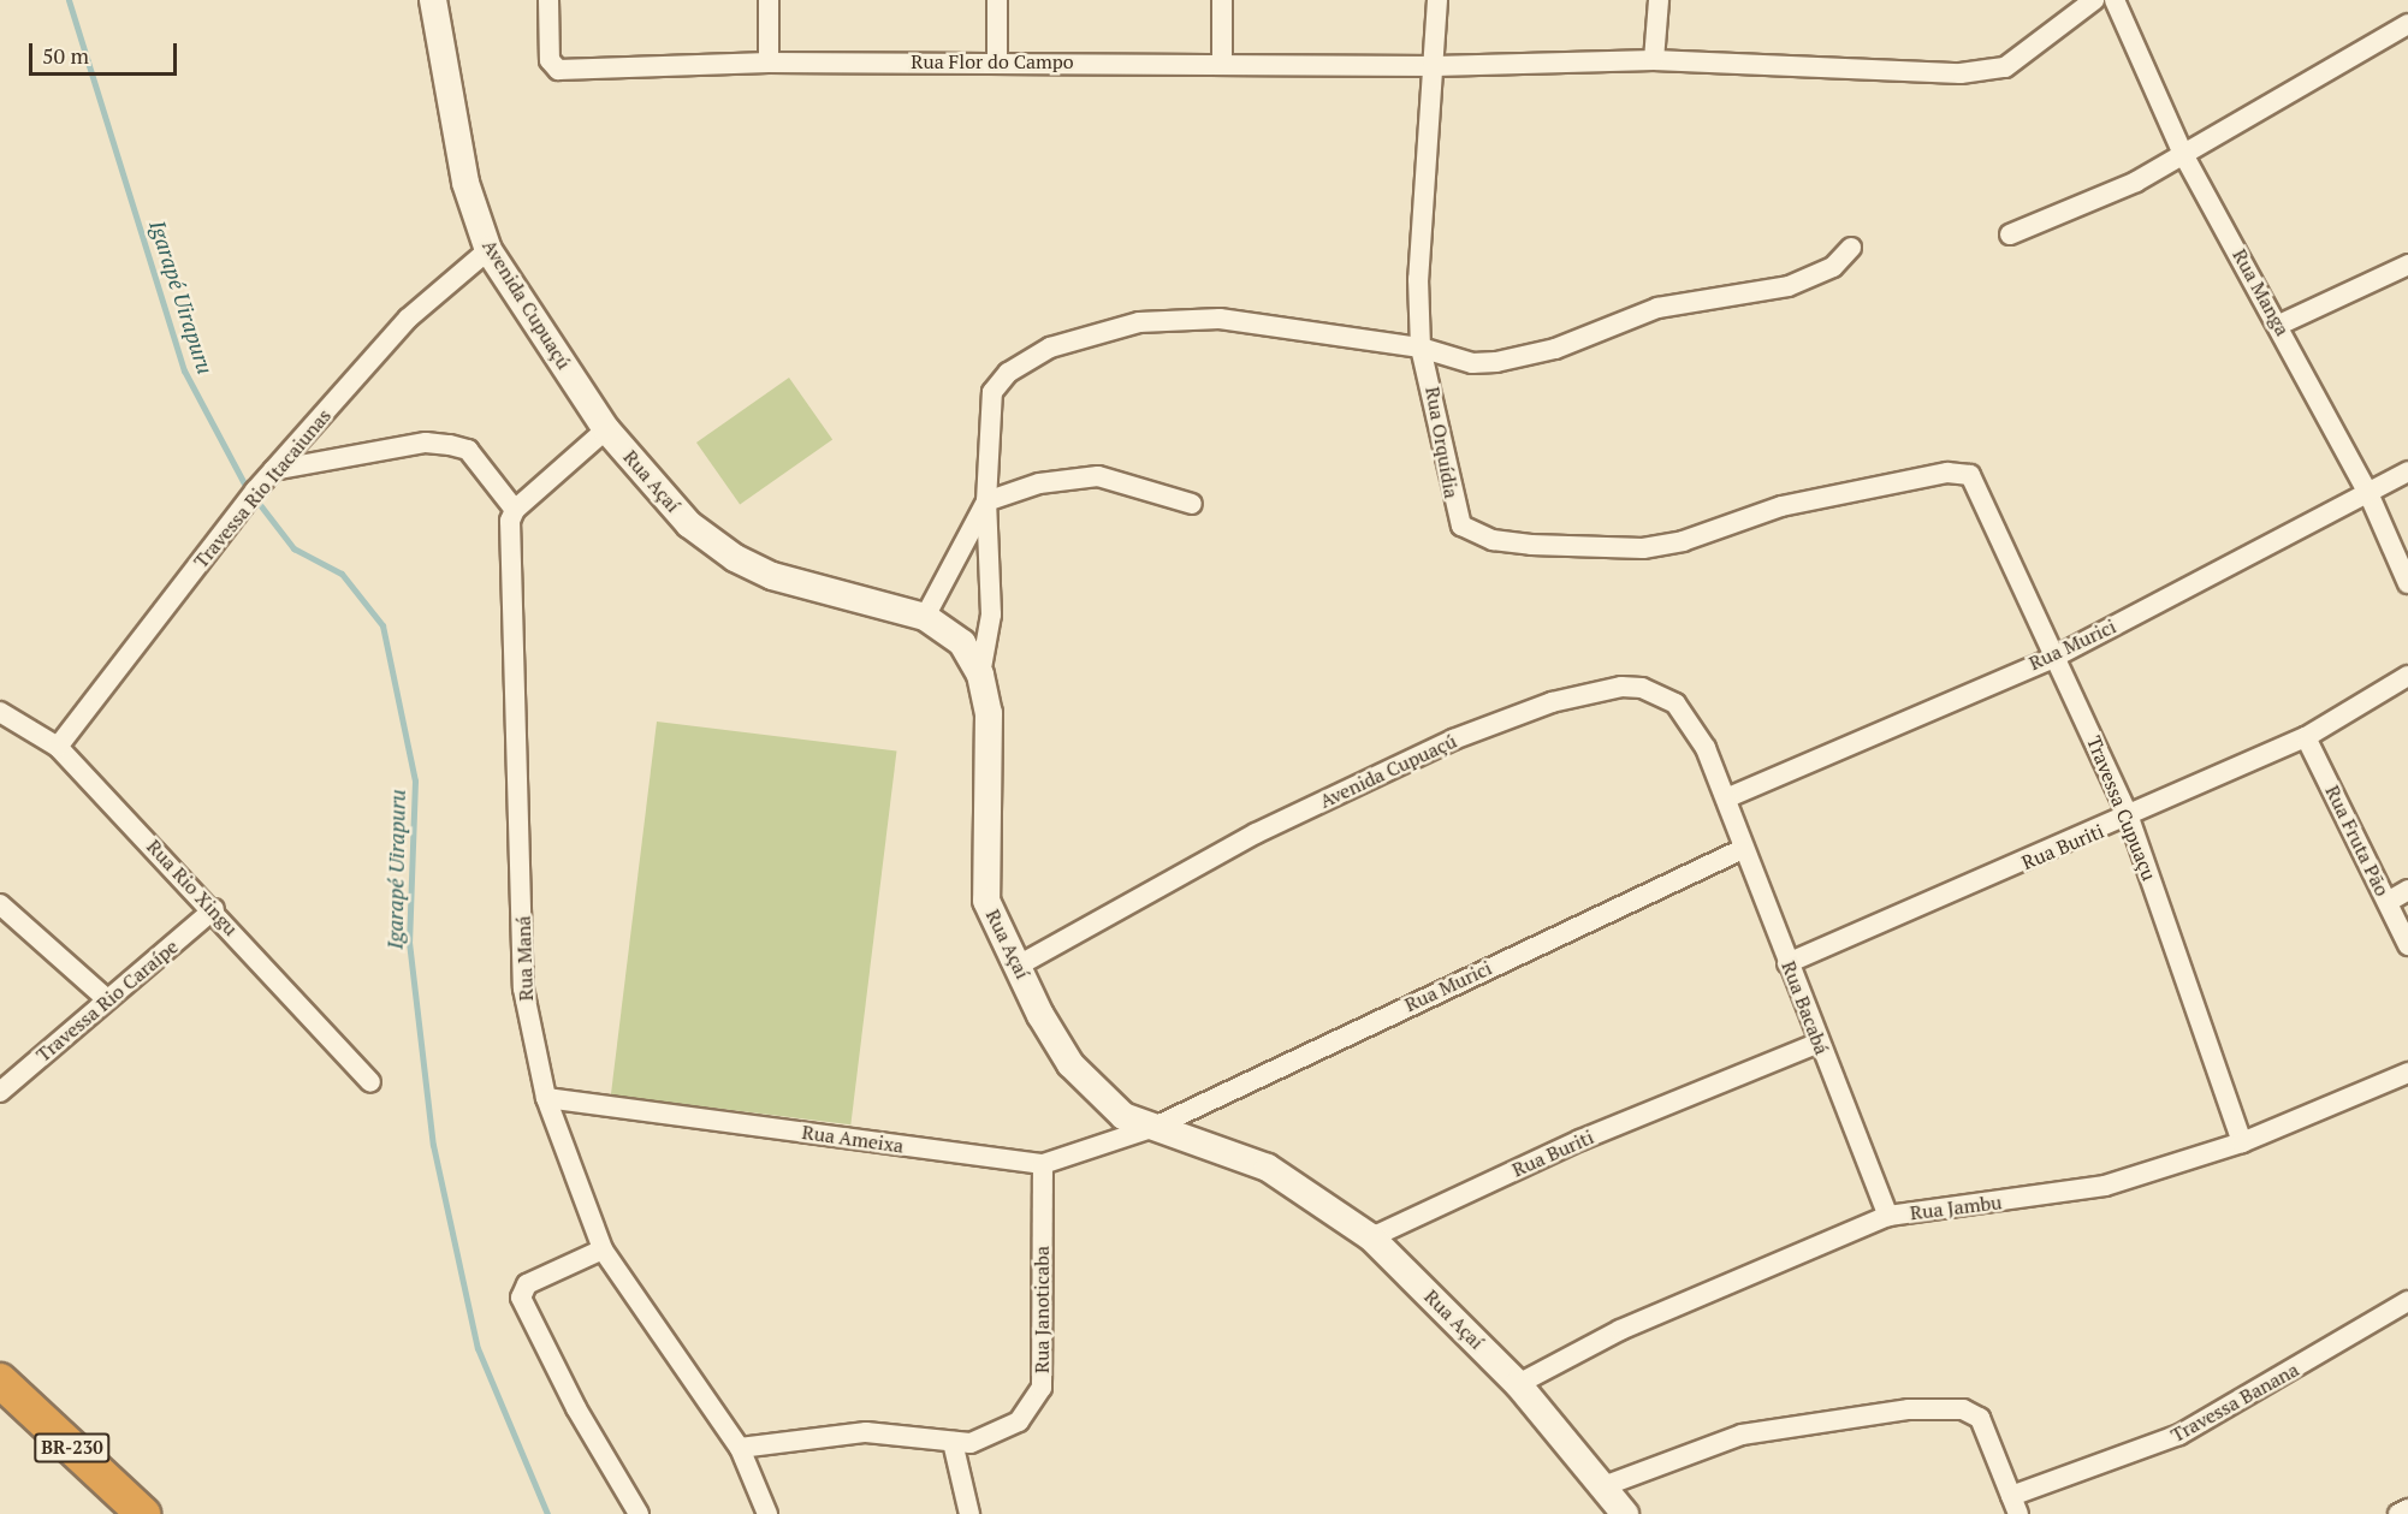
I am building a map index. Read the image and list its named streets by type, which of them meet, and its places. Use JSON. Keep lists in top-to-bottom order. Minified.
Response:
{"streets":{"highway":["BR-230"],"street":["Rua Flor do Campo","Rua Manga","Avenida Cupuaçú","Rua Orquídia","Rua Açaí","Travessa Rio Itacaiunas","Rua Murici","Travessa Cupuaçu","Rua Fruta Pão","Rua Buriti","Rua Rio Xingu","Rua Maná","Travessa Rio Caraípe","Rua Bacabá","Rua Ameixa","Rua Jambu","Rua Janoticaba","Travessa Banana"]},"crossings":[["Rua Flor do Campo","Rua Orquídia"],["Rua Manga","Rua Murici"],["Avenida Cupuaçú","Rua Açaí"],["Avenida Cupuaçú","Travessa Rio Itacaiunas"],["Avenida Cupuaçú","Rua Murici"],["Avenida Cupuaçú","Rua Bacabá"],["Rua Orquídia","Travessa Cupuaçu"],["Rua Açaí","Rua Murici"],["Rua Açaí","Rua Buriti"],["Rua Açaí","Rua Ameixa"],["Rua Açaí","Rua Jambu"],["Travessa Rio Itacaiunas","Rua Rio Xingu"],["Rua Murici","Travessa Cupuaçu"],["Rua Murici","Rua Bacabá"],["Rua Murici","Rua Ameixa"],["Travessa Cupuaçu","Rua Buriti"],["Travessa Cupuaçu","Rua Jambu"],["Rua Fruta Pão","Rua Buriti"],["Rua Buriti","Rua Bacabá"],["Rua Rio Xingu","Travessa Rio Caraípe"],["Rua Maná","Rua Ameixa"],["Rua Maná","Rua Janoticaba"],["Rua Bacabá","Rua Jambu"],["Rua Ameixa","Rua Janoticaba"]],"water":["Igarapé Uirapuru"],"scale_bar":"50 m"}
